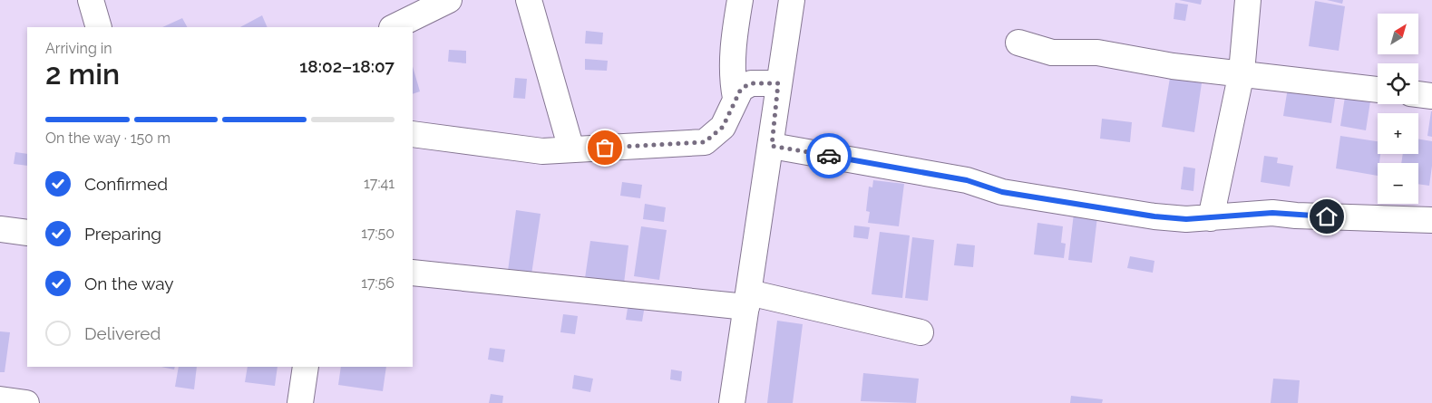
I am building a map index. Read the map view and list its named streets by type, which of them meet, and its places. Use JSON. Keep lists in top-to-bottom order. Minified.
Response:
{"north":"top right","page":{"map_buttons":["+","−"],"heading":["2 min","Arriving in","18:02–18:07"],"bar":"On the way · 150 m","list":[["Confirmed","17:41"],["Preparing","17:50"],["On the way","17:56"],"Delivered"]}}
